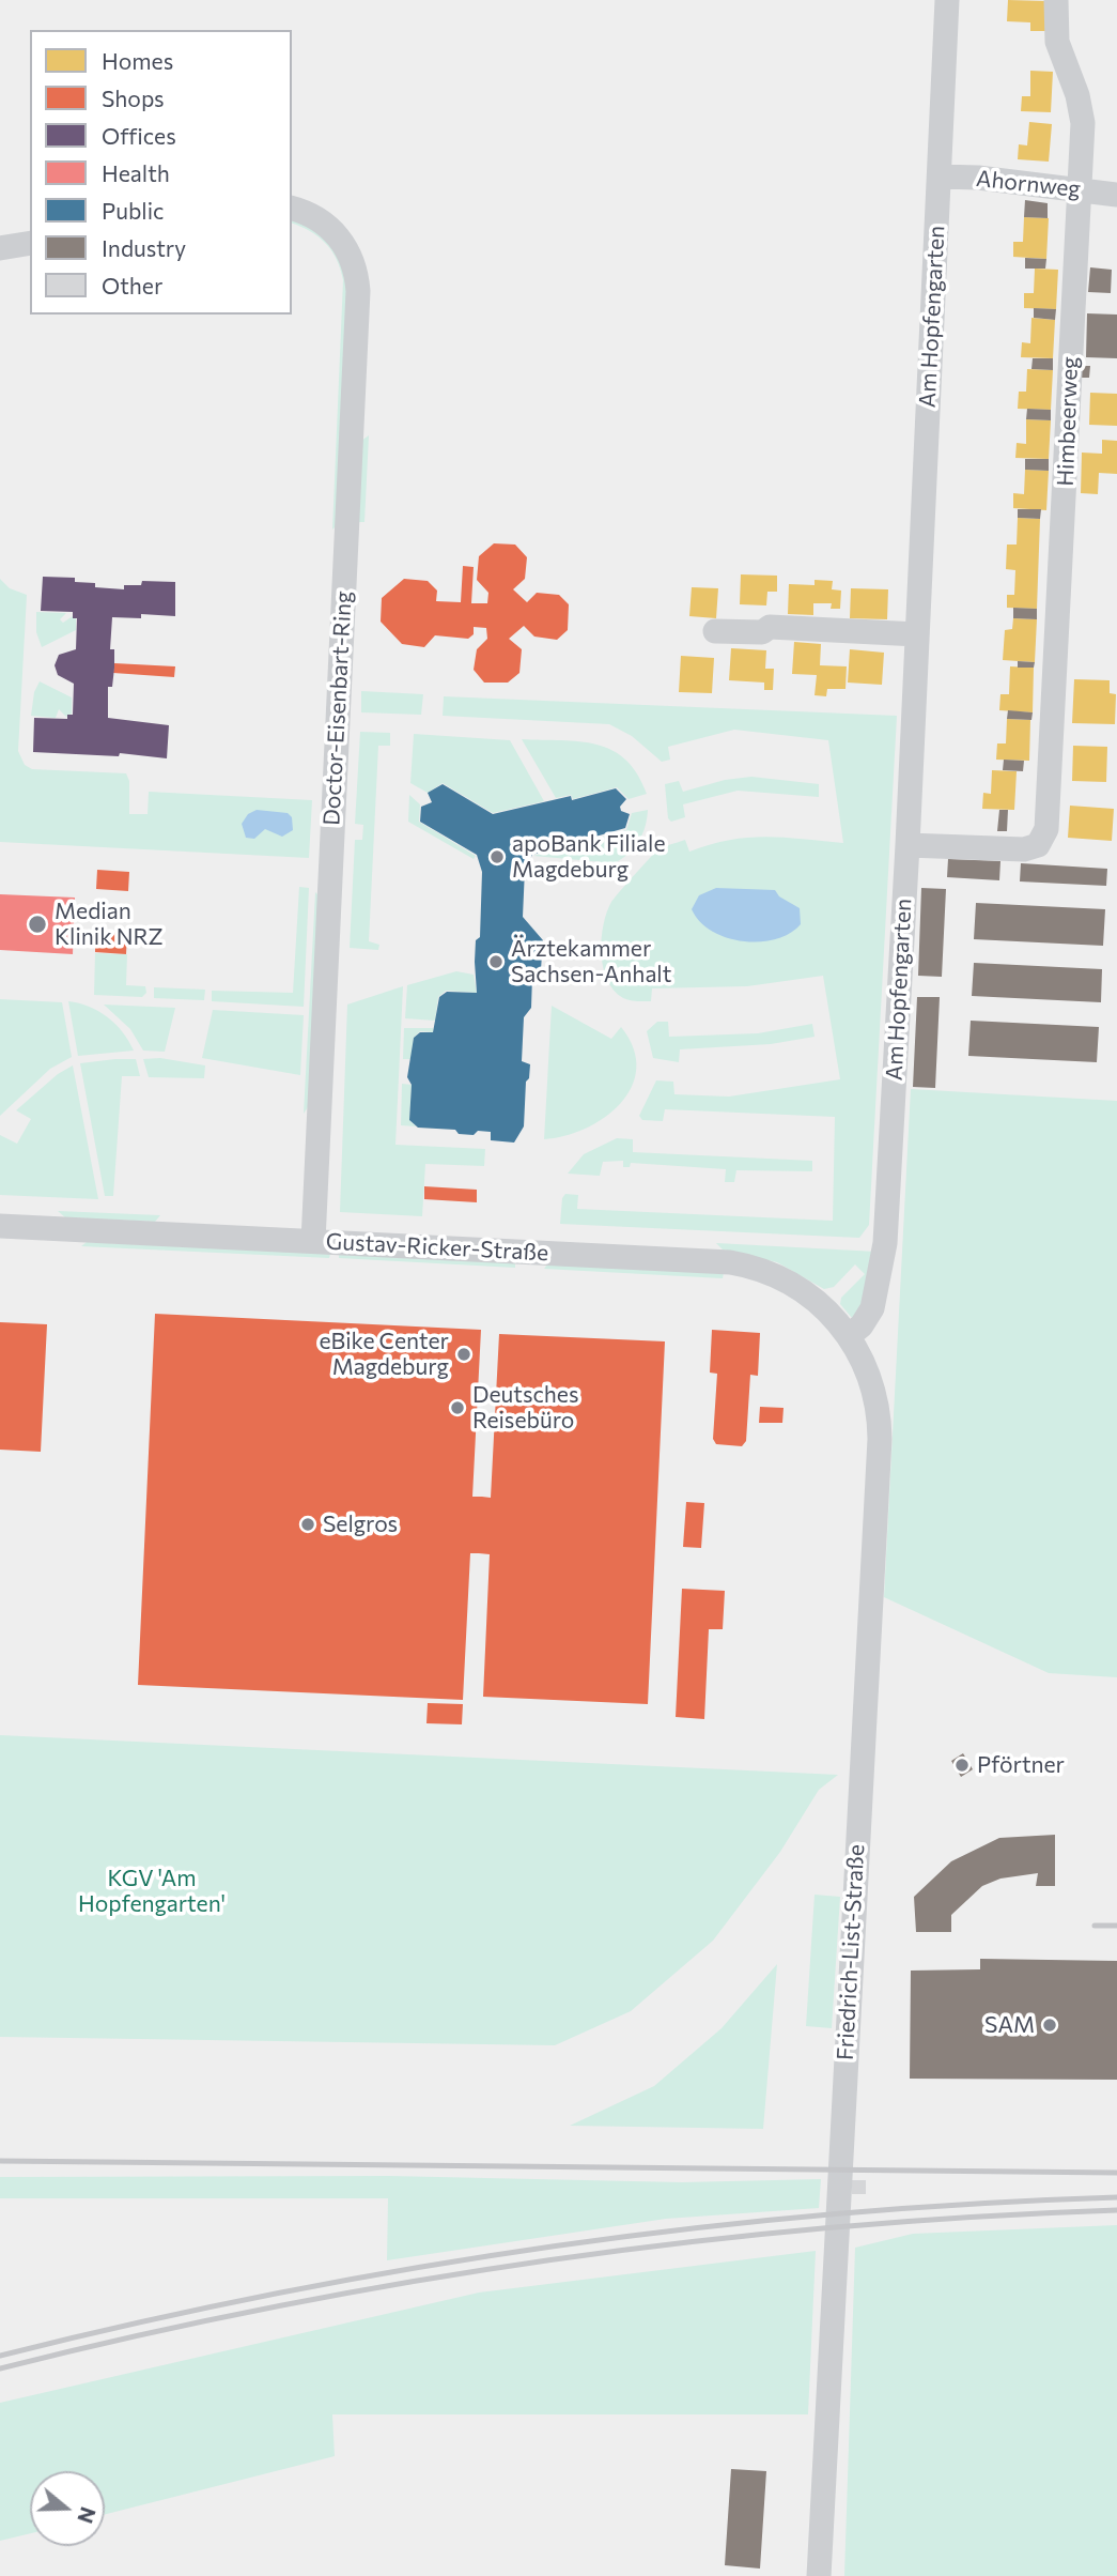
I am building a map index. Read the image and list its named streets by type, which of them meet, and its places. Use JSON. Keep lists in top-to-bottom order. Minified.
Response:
{"streets":{"street":["Ahornweg","Am Hopfengarten","Himbeerweg","Doctor-Eisenbart-Ring","Gustav-Ricker-Straße","Friedrich-List-Straße"]},"crossings":[["Ahornweg","Am Hopfengarten"],["Ahornweg","Himbeerweg"],["Am Hopfengarten","Himbeerweg"],["Am Hopfengarten","Gustav-Ricker-Straße"],["Am Hopfengarten","Friedrich-List-Straße"],["Doctor-Eisenbart-Ring","Gustav-Ricker-Straße"],["Gustav-Ricker-Straße","Friedrich-List-Straße"]],"parks":["KGV 'Am Hopfengarten'"],"places":["apoBank Filiale Magdeburg","Median Klinik NRZ","Ärztekammer Sachsen-Anhalt","eBike Center Magdeburg","Deutsches Reisebüro","Selgros","Pförtner","SAM"],"legend":["Homes","Shops","Offices","Health","Public","Industry","Other"],"north":"right"}
